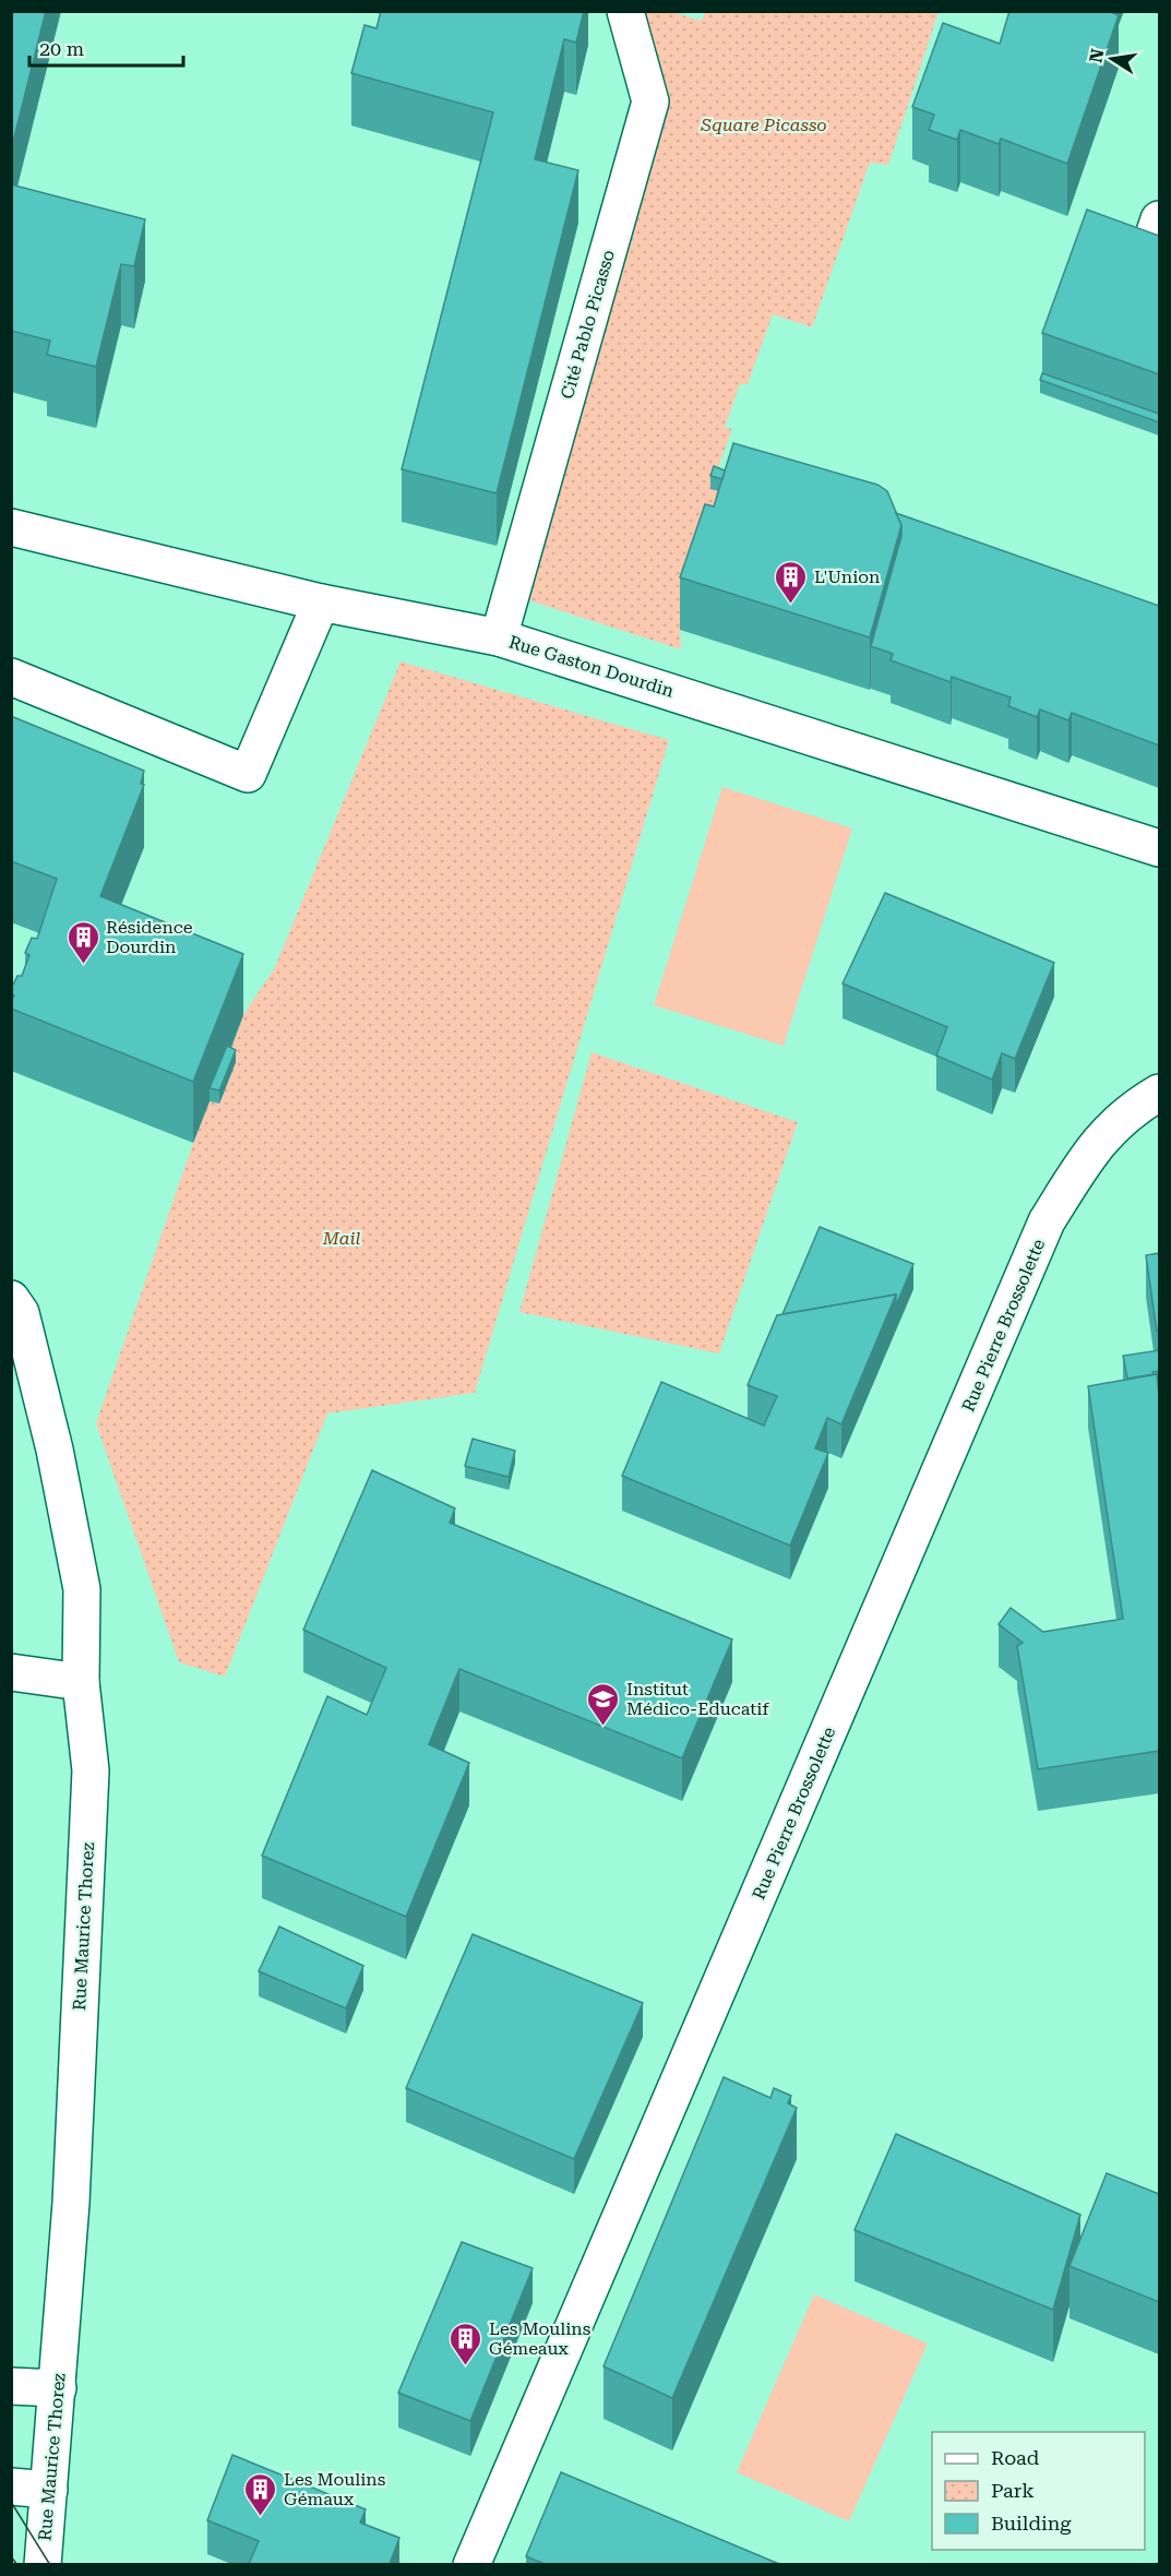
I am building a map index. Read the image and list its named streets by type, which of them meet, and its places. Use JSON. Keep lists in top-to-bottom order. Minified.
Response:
{"streets":{"street":["Cité Pablo Picasso","Rue Gaston Dourdin","Rue Pierre Brossolette","Rue Maurice Thorez"]},"crossings":[["Cité Pablo Picasso","Rue Gaston Dourdin"]],"parks":["Square Picasso","Mail"],"places":{"building":["L'Union","Résidence Dourdin","Les Moulins Gémeaux","Les Moulins Gémaux"],"school or university":["Institut Médico-Educatif"]},"legend":["Road","Park","Building"],"scale_bar":"20 m","north":"left"}
